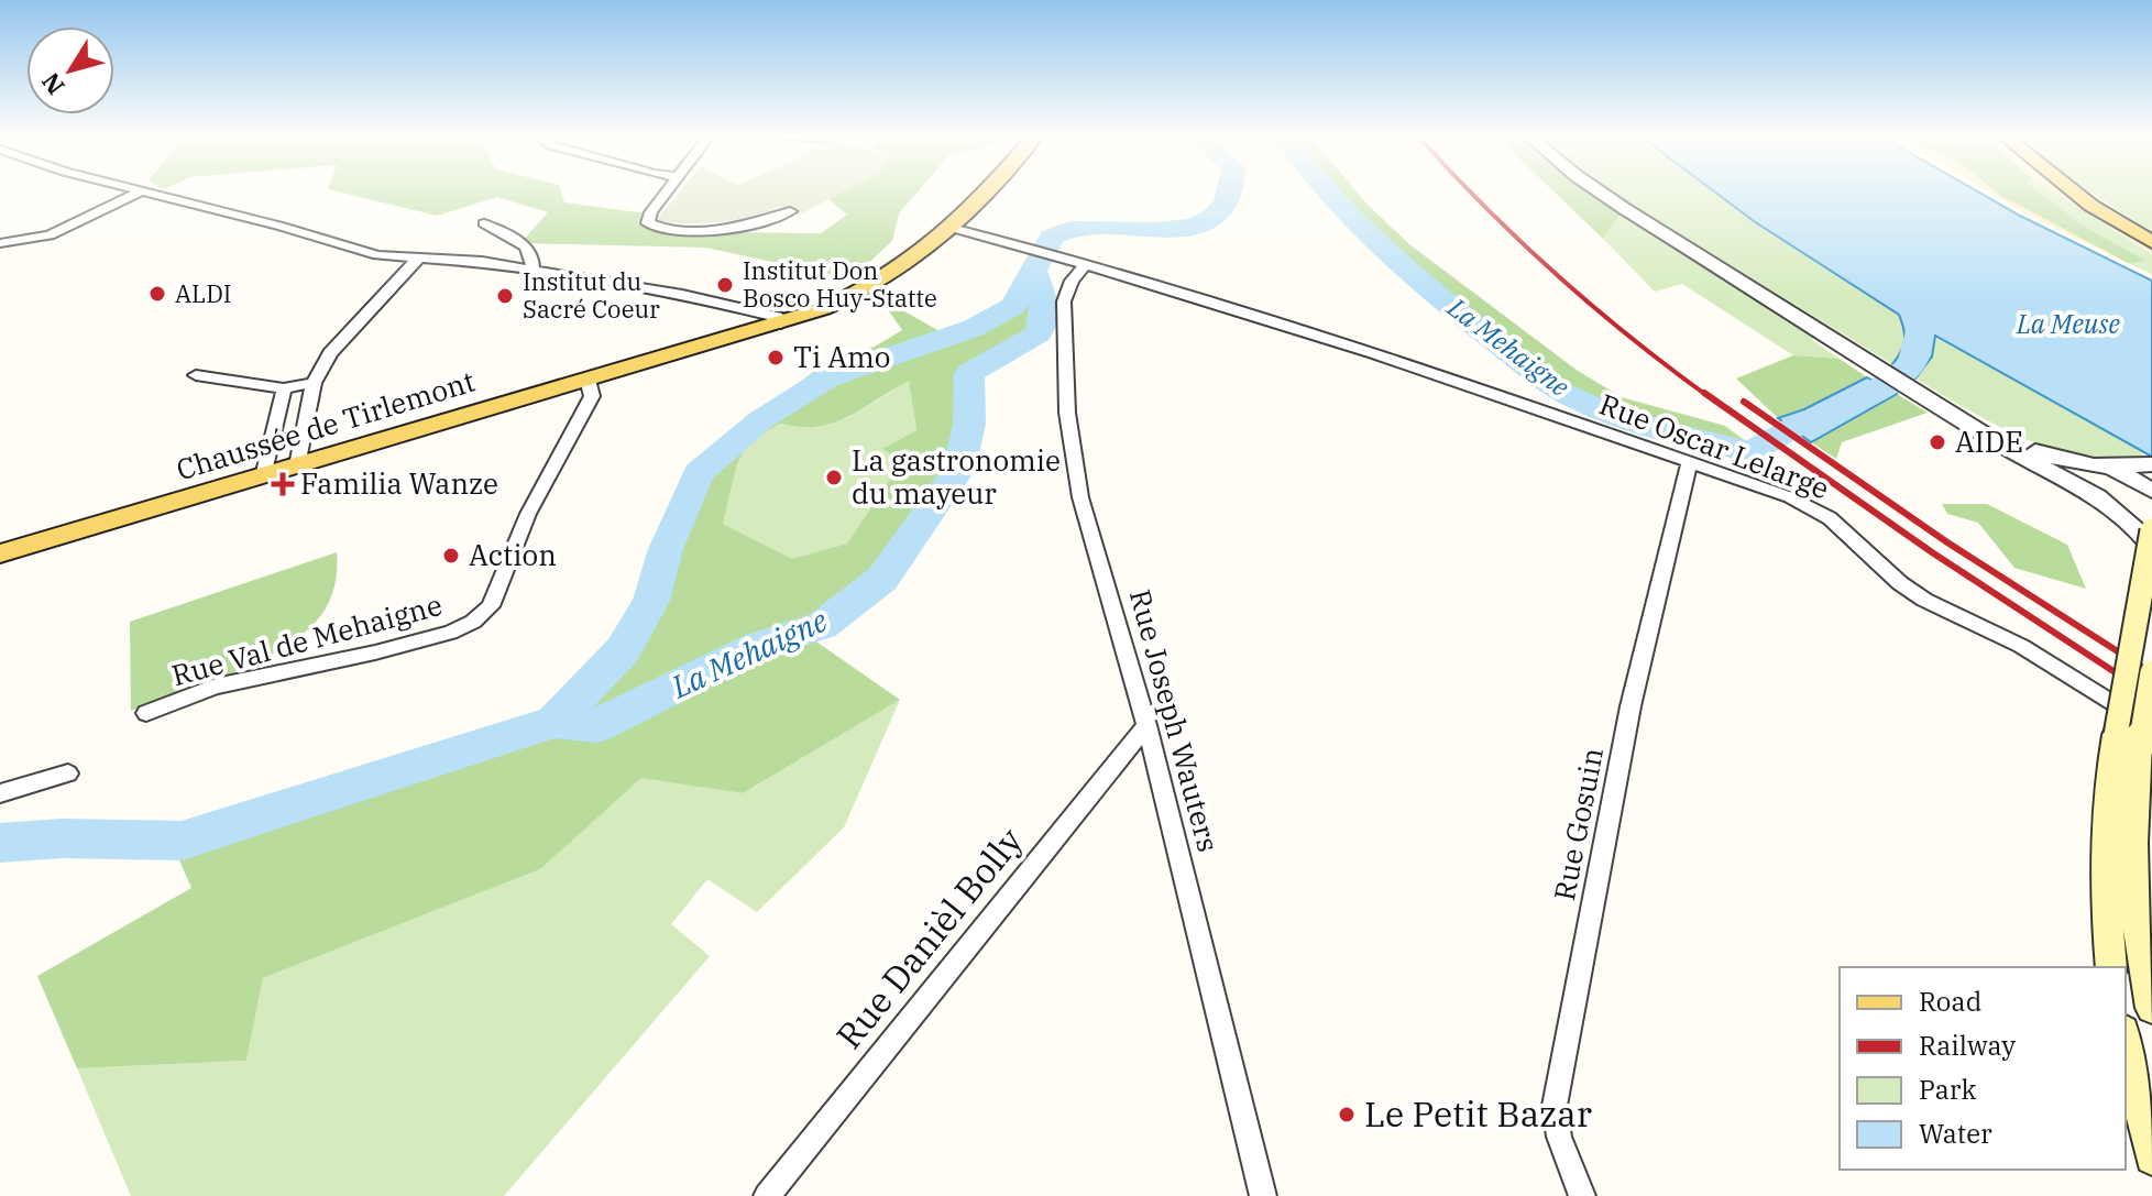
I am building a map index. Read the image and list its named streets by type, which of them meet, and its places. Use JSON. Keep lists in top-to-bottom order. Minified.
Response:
{"streets":{"main road":["Chaussée de Tirlemont"],"street":["Rue Oscar Lelarge","Rue Val de Mehaigne","Rue Joseph Wauters","Rue Gosuin","Rue Danièl Bolly"]},"crossings":[["Chaussée de Tirlemont","Rue Oscar Lelarge"],["Chaussée de Tirlemont","Rue Val de Mehaigne"],["Rue Oscar Lelarge","Rue Joseph Wauters"],["Rue Oscar Lelarge","Rue Gosuin"],["Rue Joseph Wauters","Rue Danièl Bolly"]],"water":["La Meuse","La Mehaigne"],"places":{"other":["Institut Don Bosco Huy-Statte","ALDI","Institut du Sacré Coeur","Ti Amo","AIDE","La gastronomie du mayeur","Action","Le Petit Bazar"],"health":["Familia Wanze"]},"legend":["Road","Railway","Park","Water"],"north":"bottom left"}
